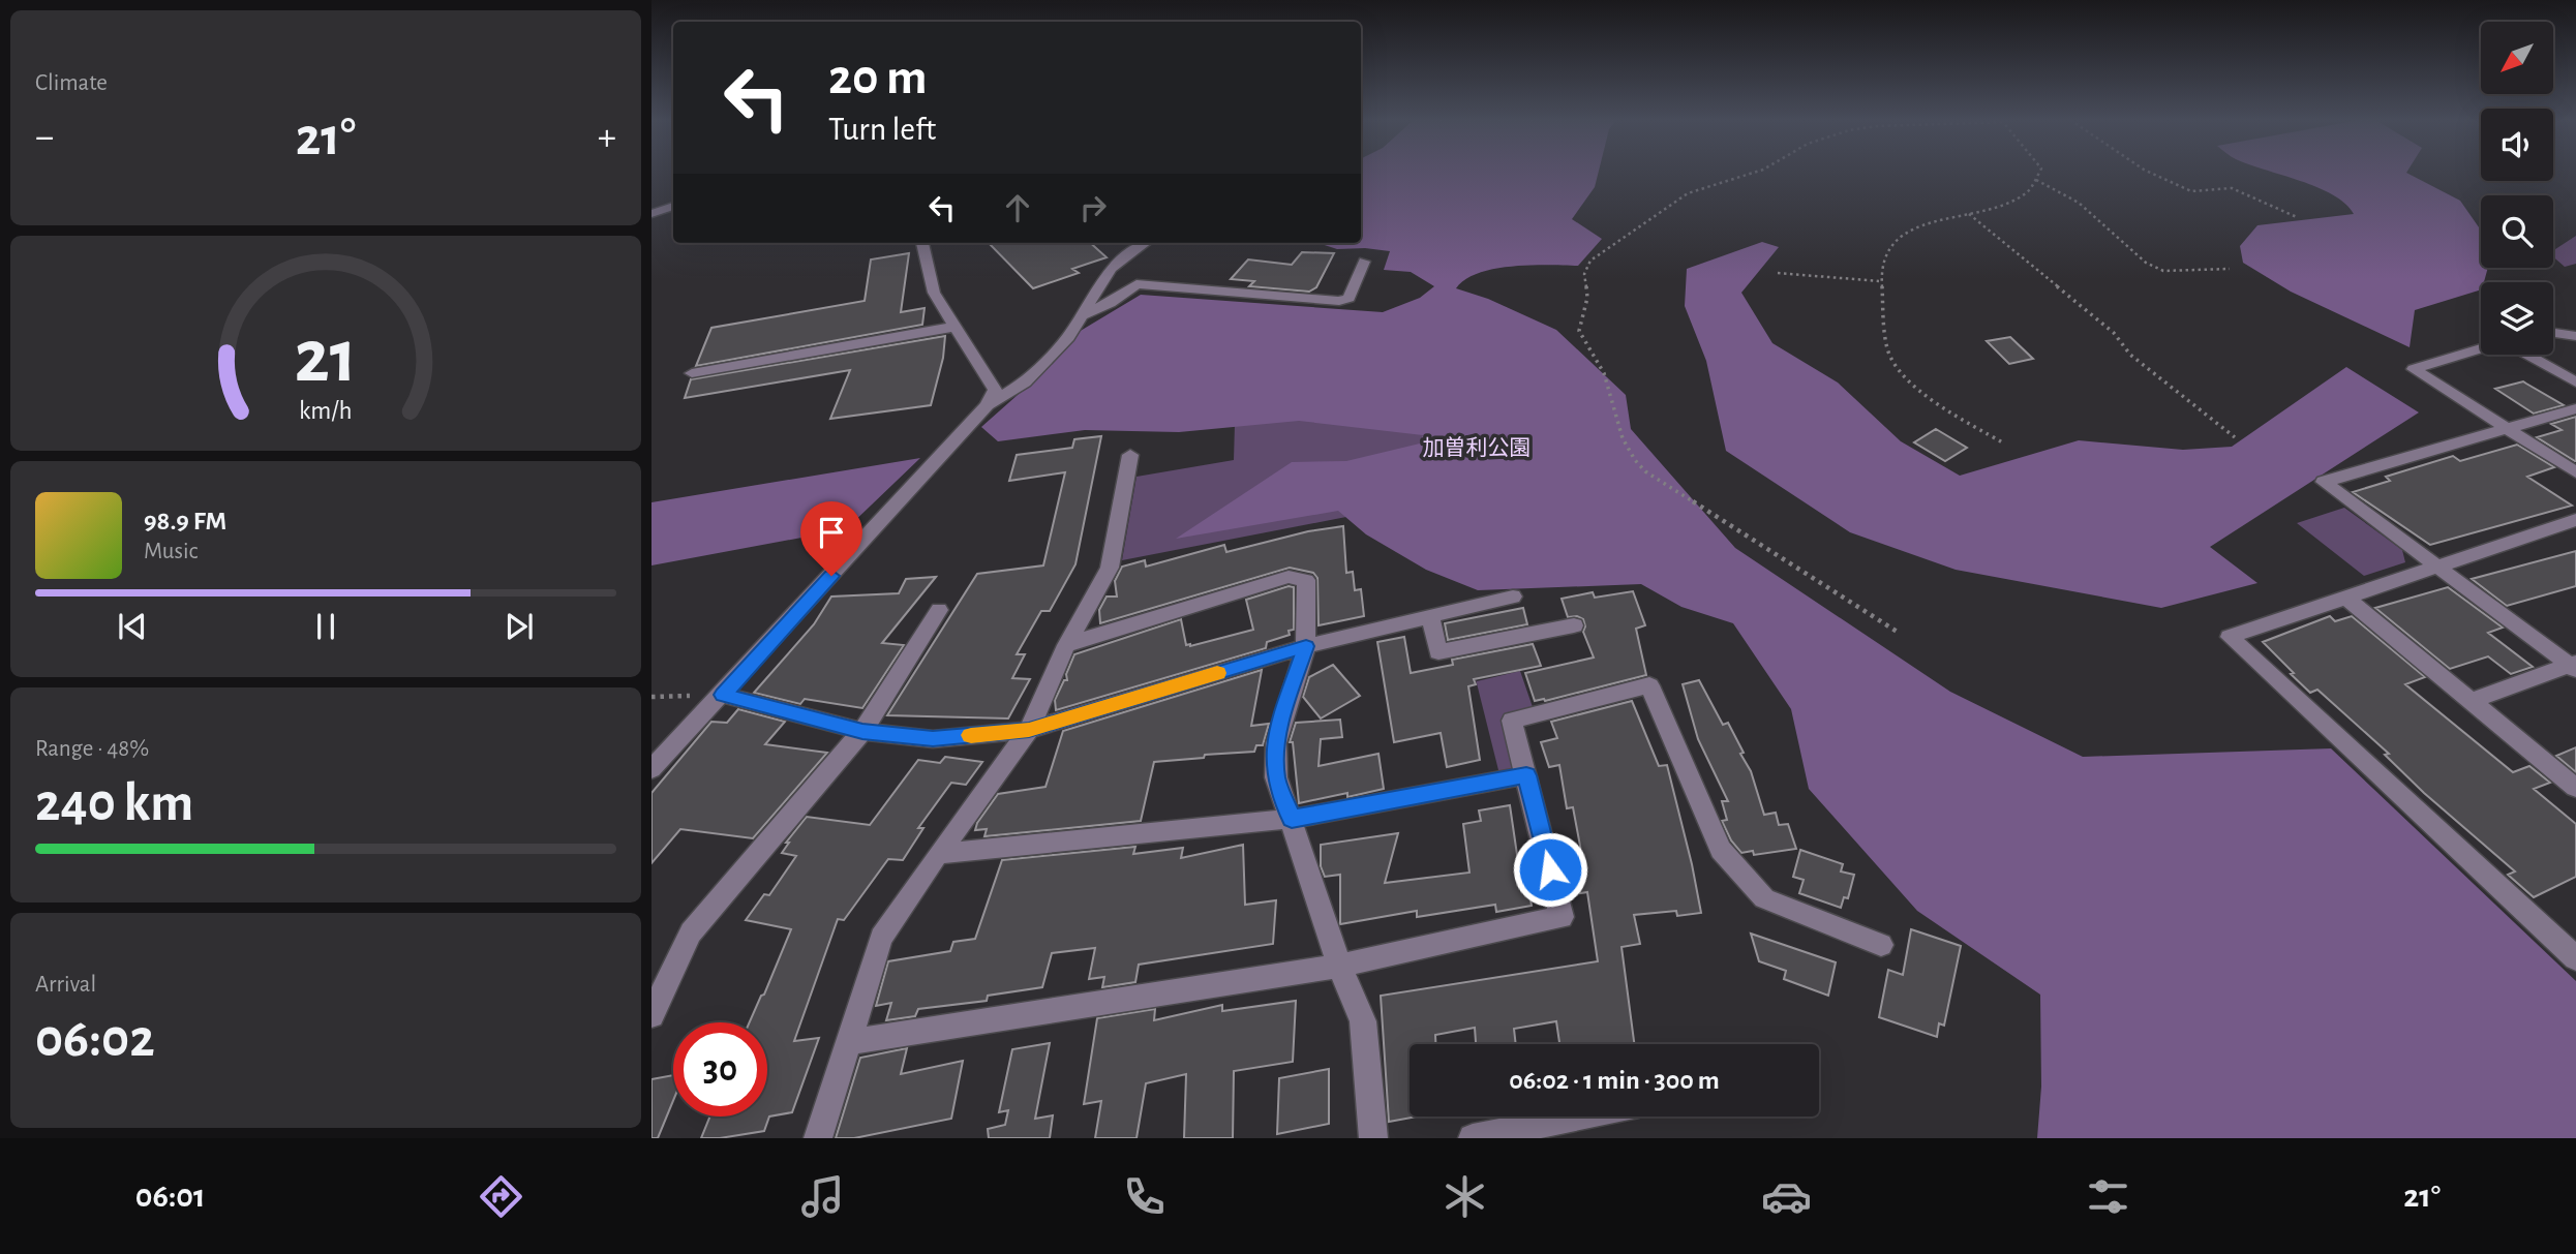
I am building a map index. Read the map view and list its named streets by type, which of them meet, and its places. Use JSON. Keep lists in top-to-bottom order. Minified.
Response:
{"parks":["加曽利公園"],"north":"bottom left","page":{"tile":["Climate",["Range · 48%","240 km"],["Arrival","06:02"]],"turn":["20 m","Turn left"],"heat":["−","21°","+"],"song":["98.9 FM","Music"],"limit":"30","trip":"06:02 · 1 min · 300 m","tabs":["06:01","21°"],"gauge":["21","km/h"]}}
